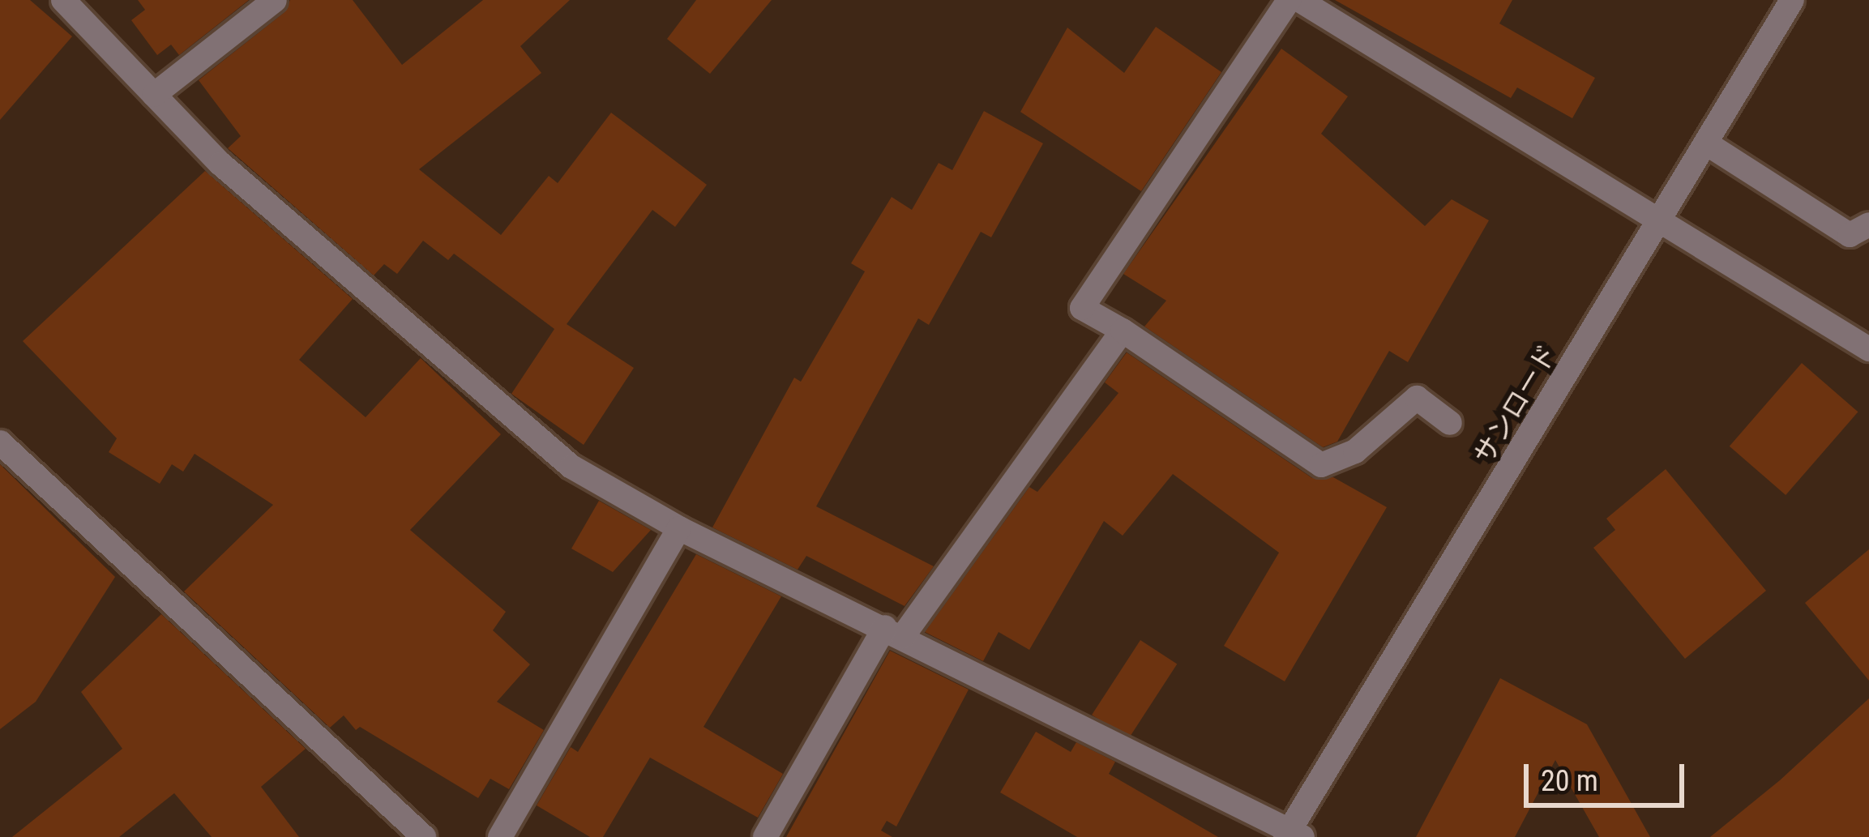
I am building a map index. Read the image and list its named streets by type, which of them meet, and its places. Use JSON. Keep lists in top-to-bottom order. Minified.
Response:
{"streets":{"street":["サンロード"]},"scale_bar":"20 m"}
